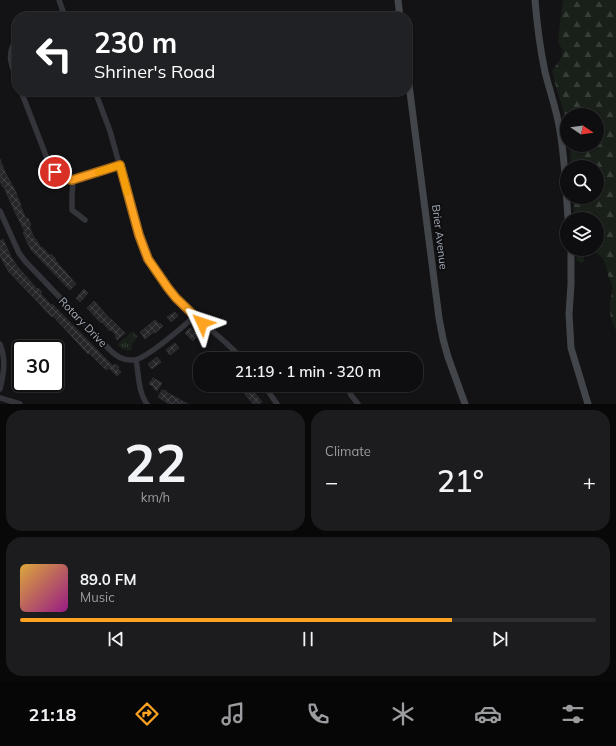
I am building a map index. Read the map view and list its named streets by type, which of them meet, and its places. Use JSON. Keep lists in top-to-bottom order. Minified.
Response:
{"streets":{"street":["Brier Avenue","Rotary Drive"]},"north":"right","page":{"turn":["230 m","Shriner's Road"],"limit":"30","trip":"21:19 · 1 min · 320 m","tile":[["22","km/h"],"Climate"],"heat":["−","21°","+"],"song":["89.0 FM","Music"],"tabs":"21:18"}}
